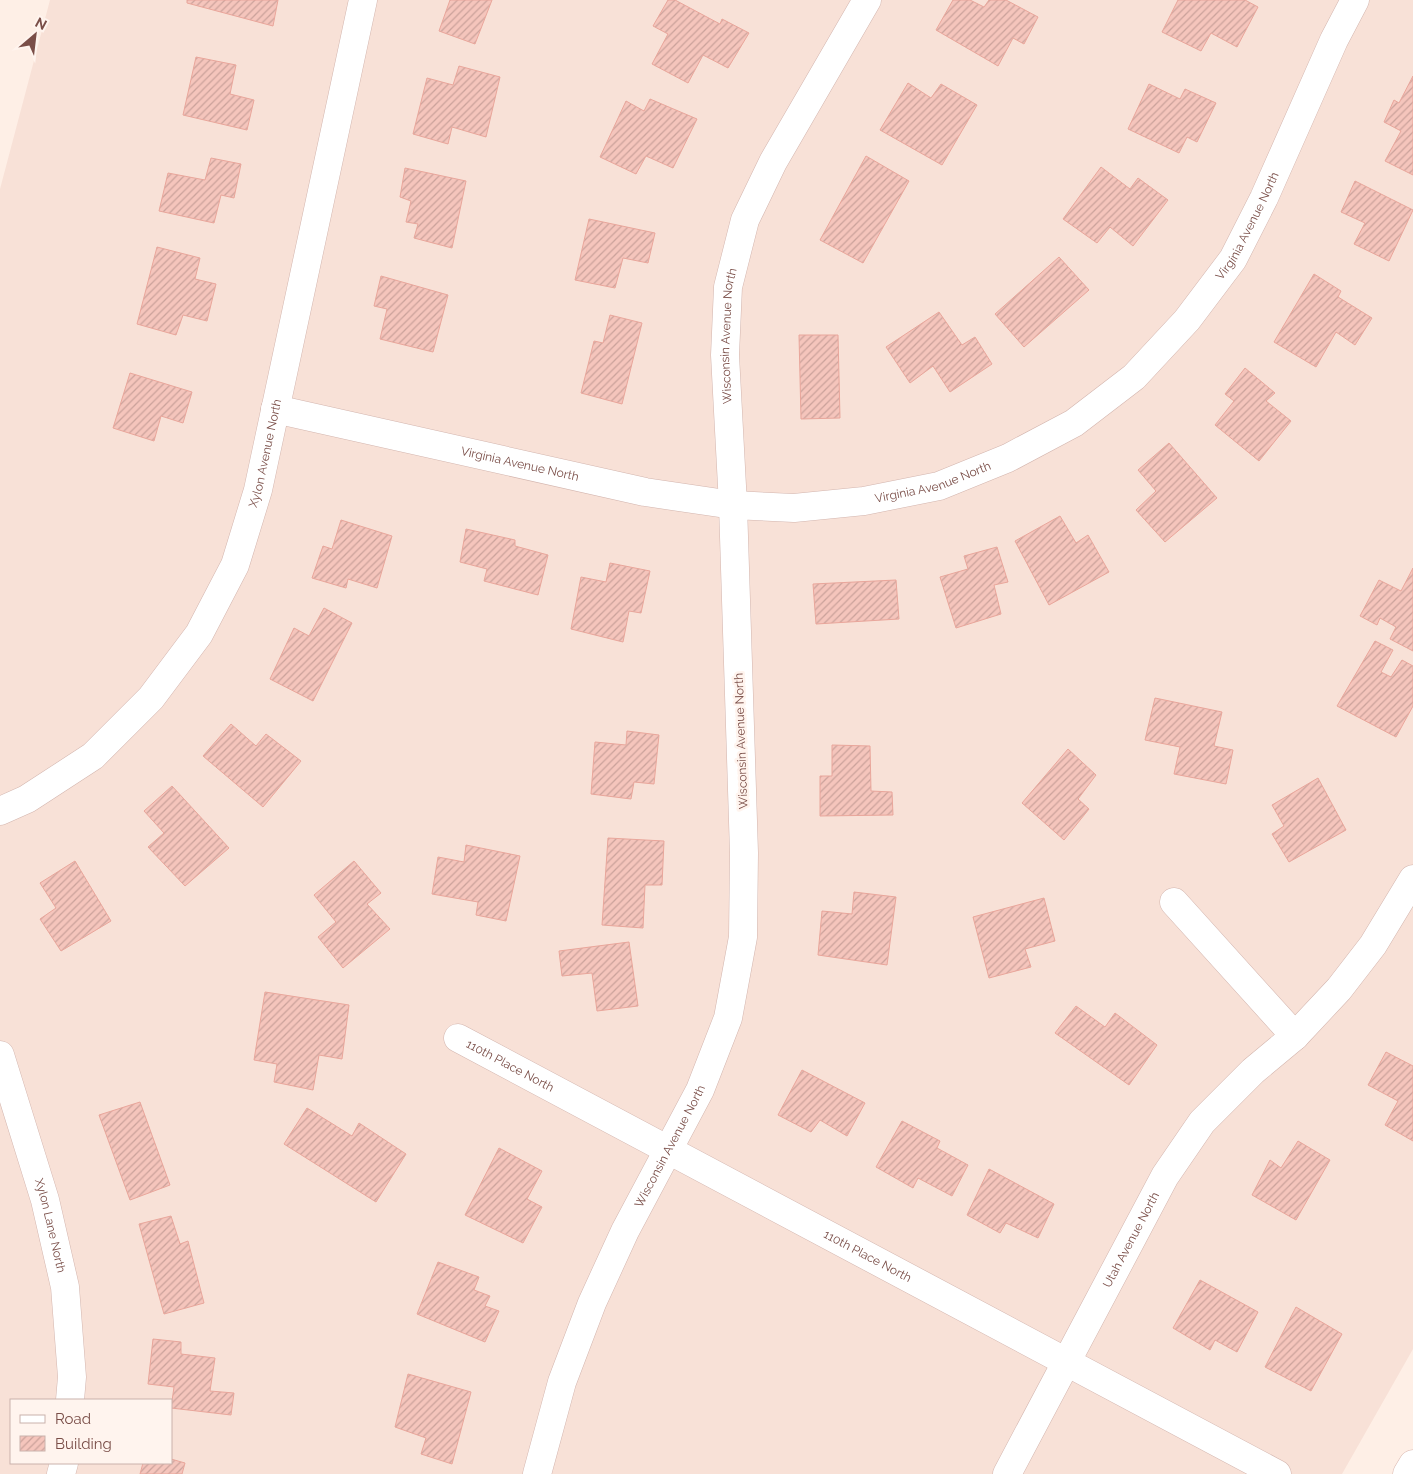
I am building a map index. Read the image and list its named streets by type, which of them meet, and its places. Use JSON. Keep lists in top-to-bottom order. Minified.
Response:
{"streets":{"street":["Virginia Avenue North","Wisconsin Avenue North","Xylon Avenue North","110th Place North","Xylon Lane North","Utah Avenue North"]},"crossings":[["Virginia Avenue North","Wisconsin Avenue North"],["Virginia Avenue North","Xylon Avenue North"],["Wisconsin Avenue North","110th Place North"],["110th Place North","Utah Avenue North"]],"legend":["Road","Building"],"north":"top right"}
